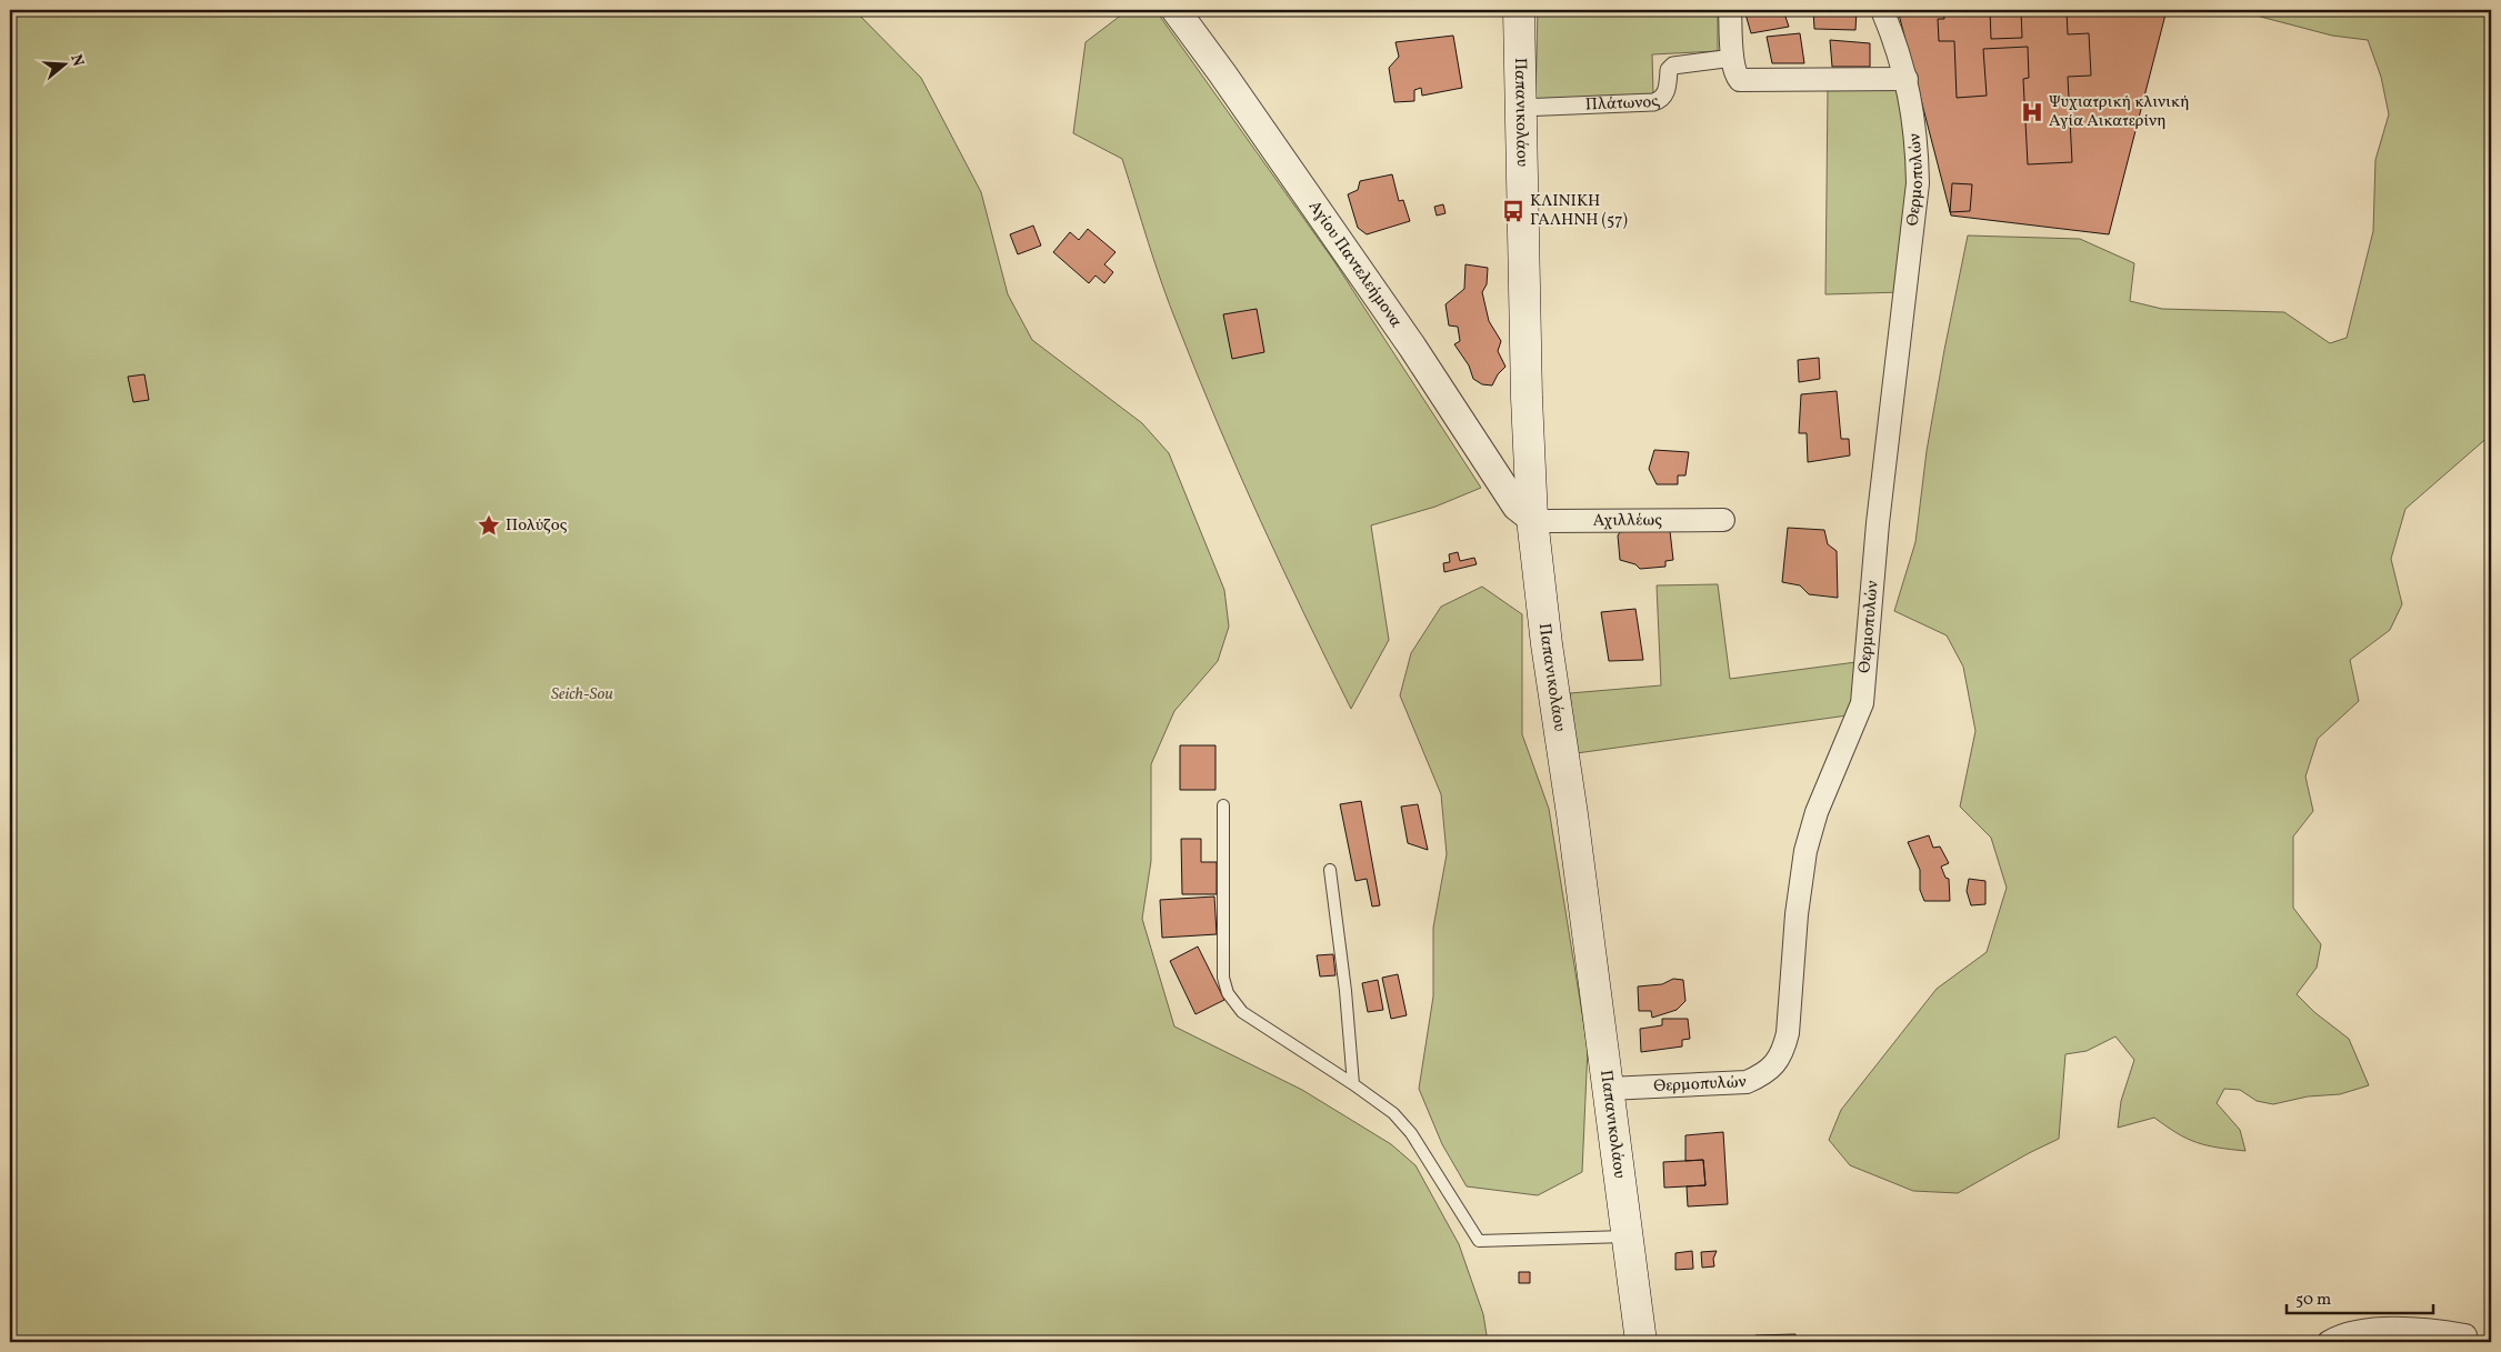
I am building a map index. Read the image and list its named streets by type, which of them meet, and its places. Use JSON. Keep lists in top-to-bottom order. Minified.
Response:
{"streets":{"main road":["Παπανικολάου"],"street":["Πλάτωνος","Θερμοπυλών","Αγίου Παντελεήμονα","Αχιλλέως"]},"crossings":[["Πλάτωνος","Παπανικολάου"],["Παπανικολάου","Θερμοπυλών"],["Παπανικολάου","Αγίου Παντελεήμονα"],["Παπανικολάου","Αχιλλέως"],["Αγίου Παντελεήμονα","Αχιλλέως"]],"parks":["Seich-Sou"],"places":{"hospital":["Ψυχιατρική κλινική Αγία Αικατερίνη"],"bus stop":["ΚΛΙΝΙΚΗ ΓΑΛΗΝΗ (57)"],"place":["Πολύζος"]},"scale_bar":"50 m","north":"right"}
